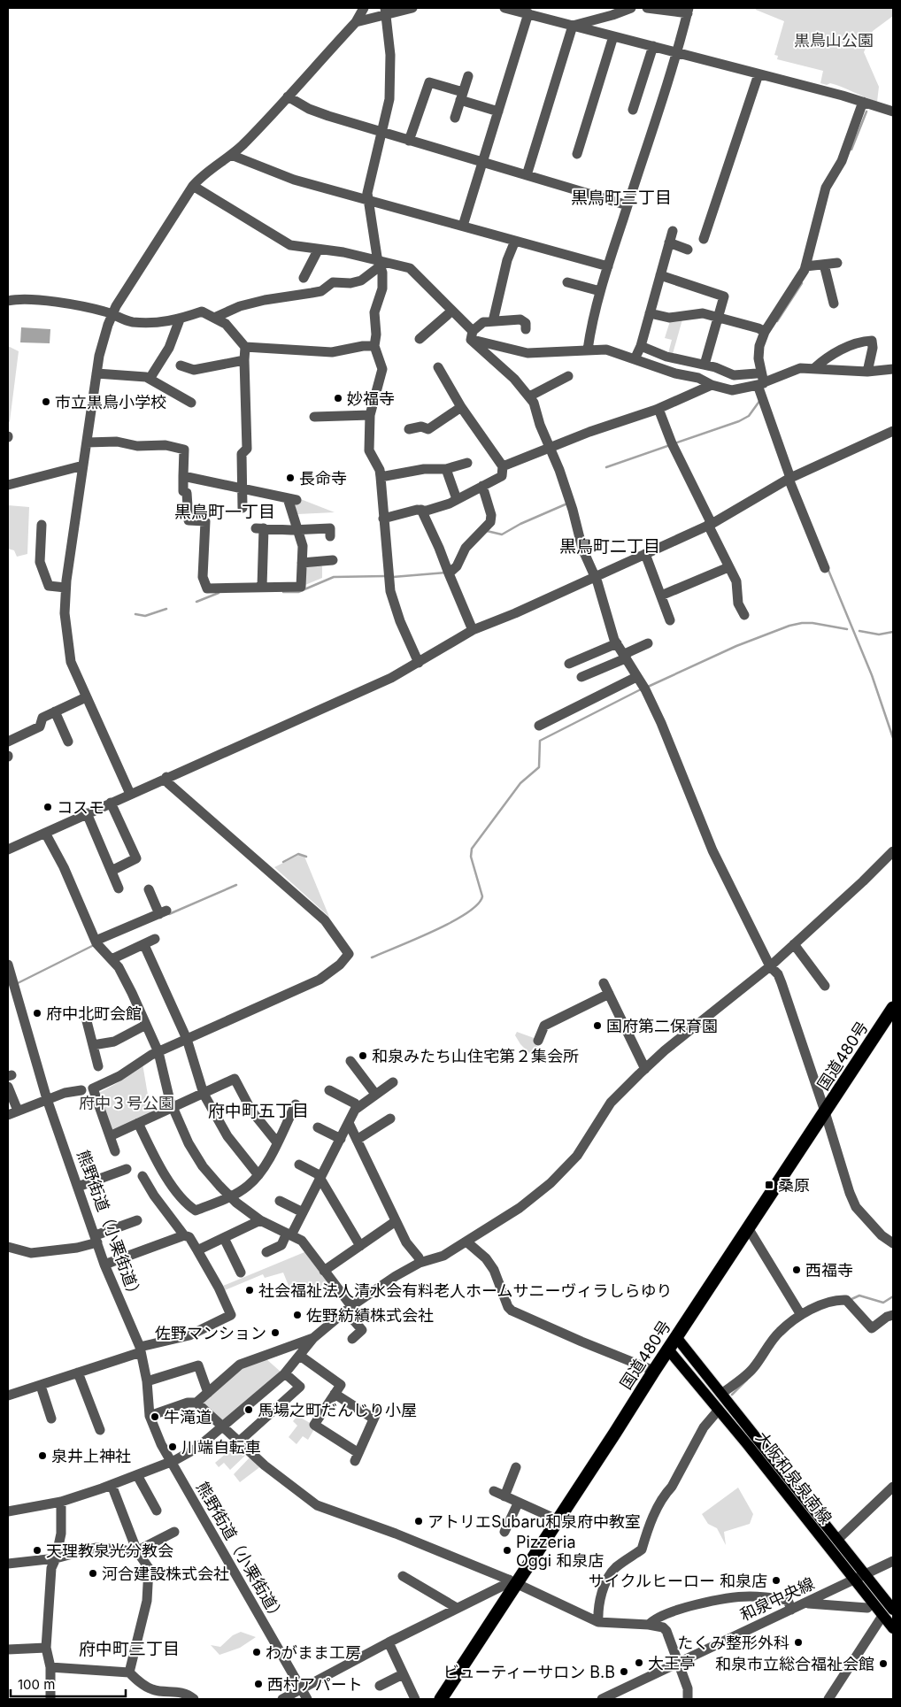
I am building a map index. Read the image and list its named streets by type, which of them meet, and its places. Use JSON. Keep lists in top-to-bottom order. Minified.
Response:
{"streets":{"highway":["国道480号"],"main road":["大阪和泉泉南線"],"street":["熊野街道（小栗街道）","和泉中央線"]},"crossings":[["国道480号","大阪和泉泉南線"],["大阪和泉泉南線","和泉中央線"]],"districts":["黒鳥町三丁目","黒鳥町一丁目","黒鳥町二丁目","府中町五丁目","府中町三丁目"],"parks":["黒鳥山公園","府中３号公園"],"places":{"other":["妙福寺","市立黒鳥小学校","長命寺","コスモ","府中北町会館","国府第二保育園","和泉みたち山住宅第２集会所","西福寺","社会福祉法人清水会有料老人ホームサニーヴィラしらゆり","佐野紡績株式会社","佐野マンション","馬場之町だんじり小屋","牛滝道","川端自転車","泉井上神社","アトリエSubaru和泉府中教室","天理教泉光分教会","Pizzeria Oggi 和泉店","河合建設株式会社","サイクルヒーロー 和泉店","たくみ整形外科","わがまま工房","大王亭","和泉市立総合福祉会館","ビューティーサロン B.B","西村アパート"],"transit":["桑原"]},"scale_bar":"100 m"}
